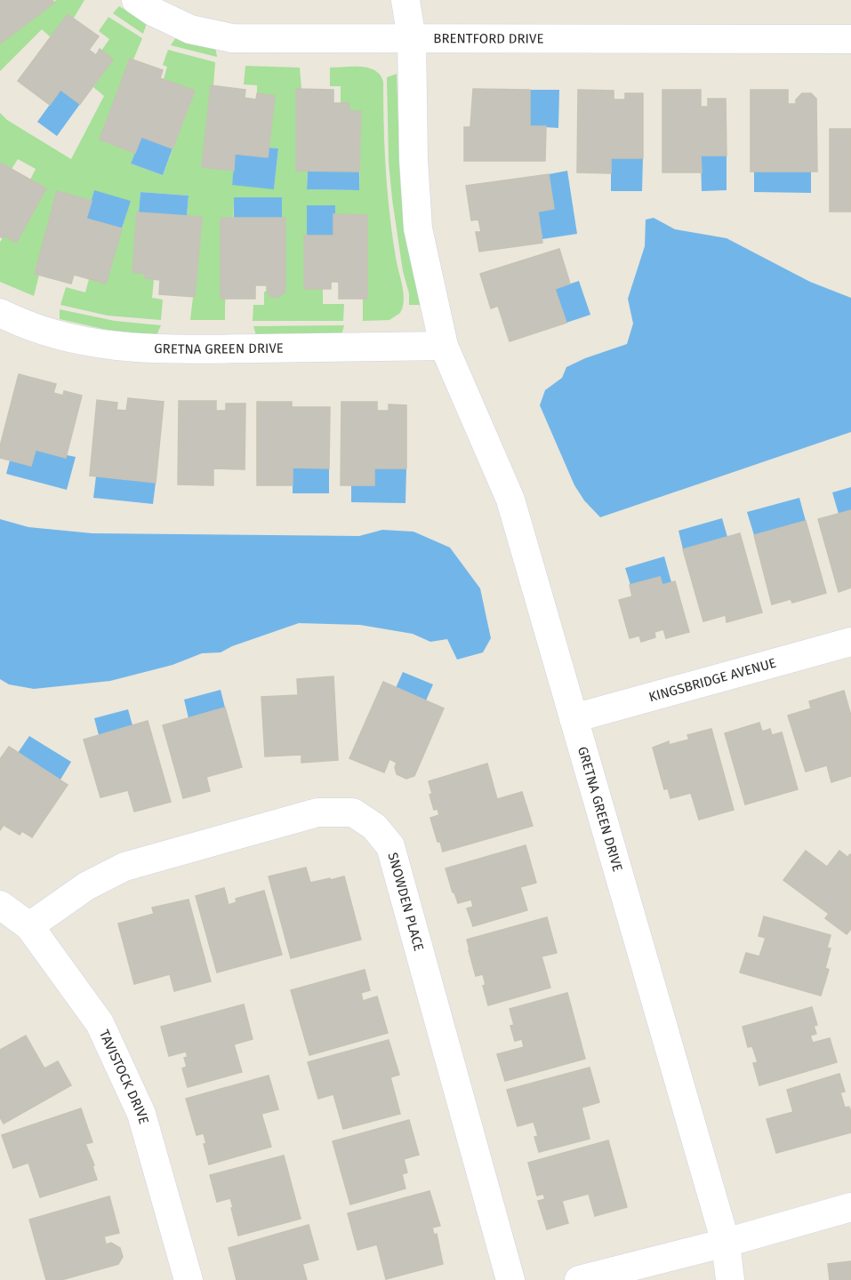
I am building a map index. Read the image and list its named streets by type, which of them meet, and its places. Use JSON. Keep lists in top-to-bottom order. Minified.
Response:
{"streets":{"street":["BRENTFORD DRIVE","GRETNA GREEN DRIVE","KINGSBRIDGE AVENUE","SNOWDEN PLACE","TAVISTOCK DRIVE"]},"crossings":[["BRENTFORD DRIVE","GRETNA GREEN DRIVE"],["GRETNA GREEN DRIVE","KINGSBRIDGE AVENUE"],["SNOWDEN PLACE","TAVISTOCK DRIVE"]]}
